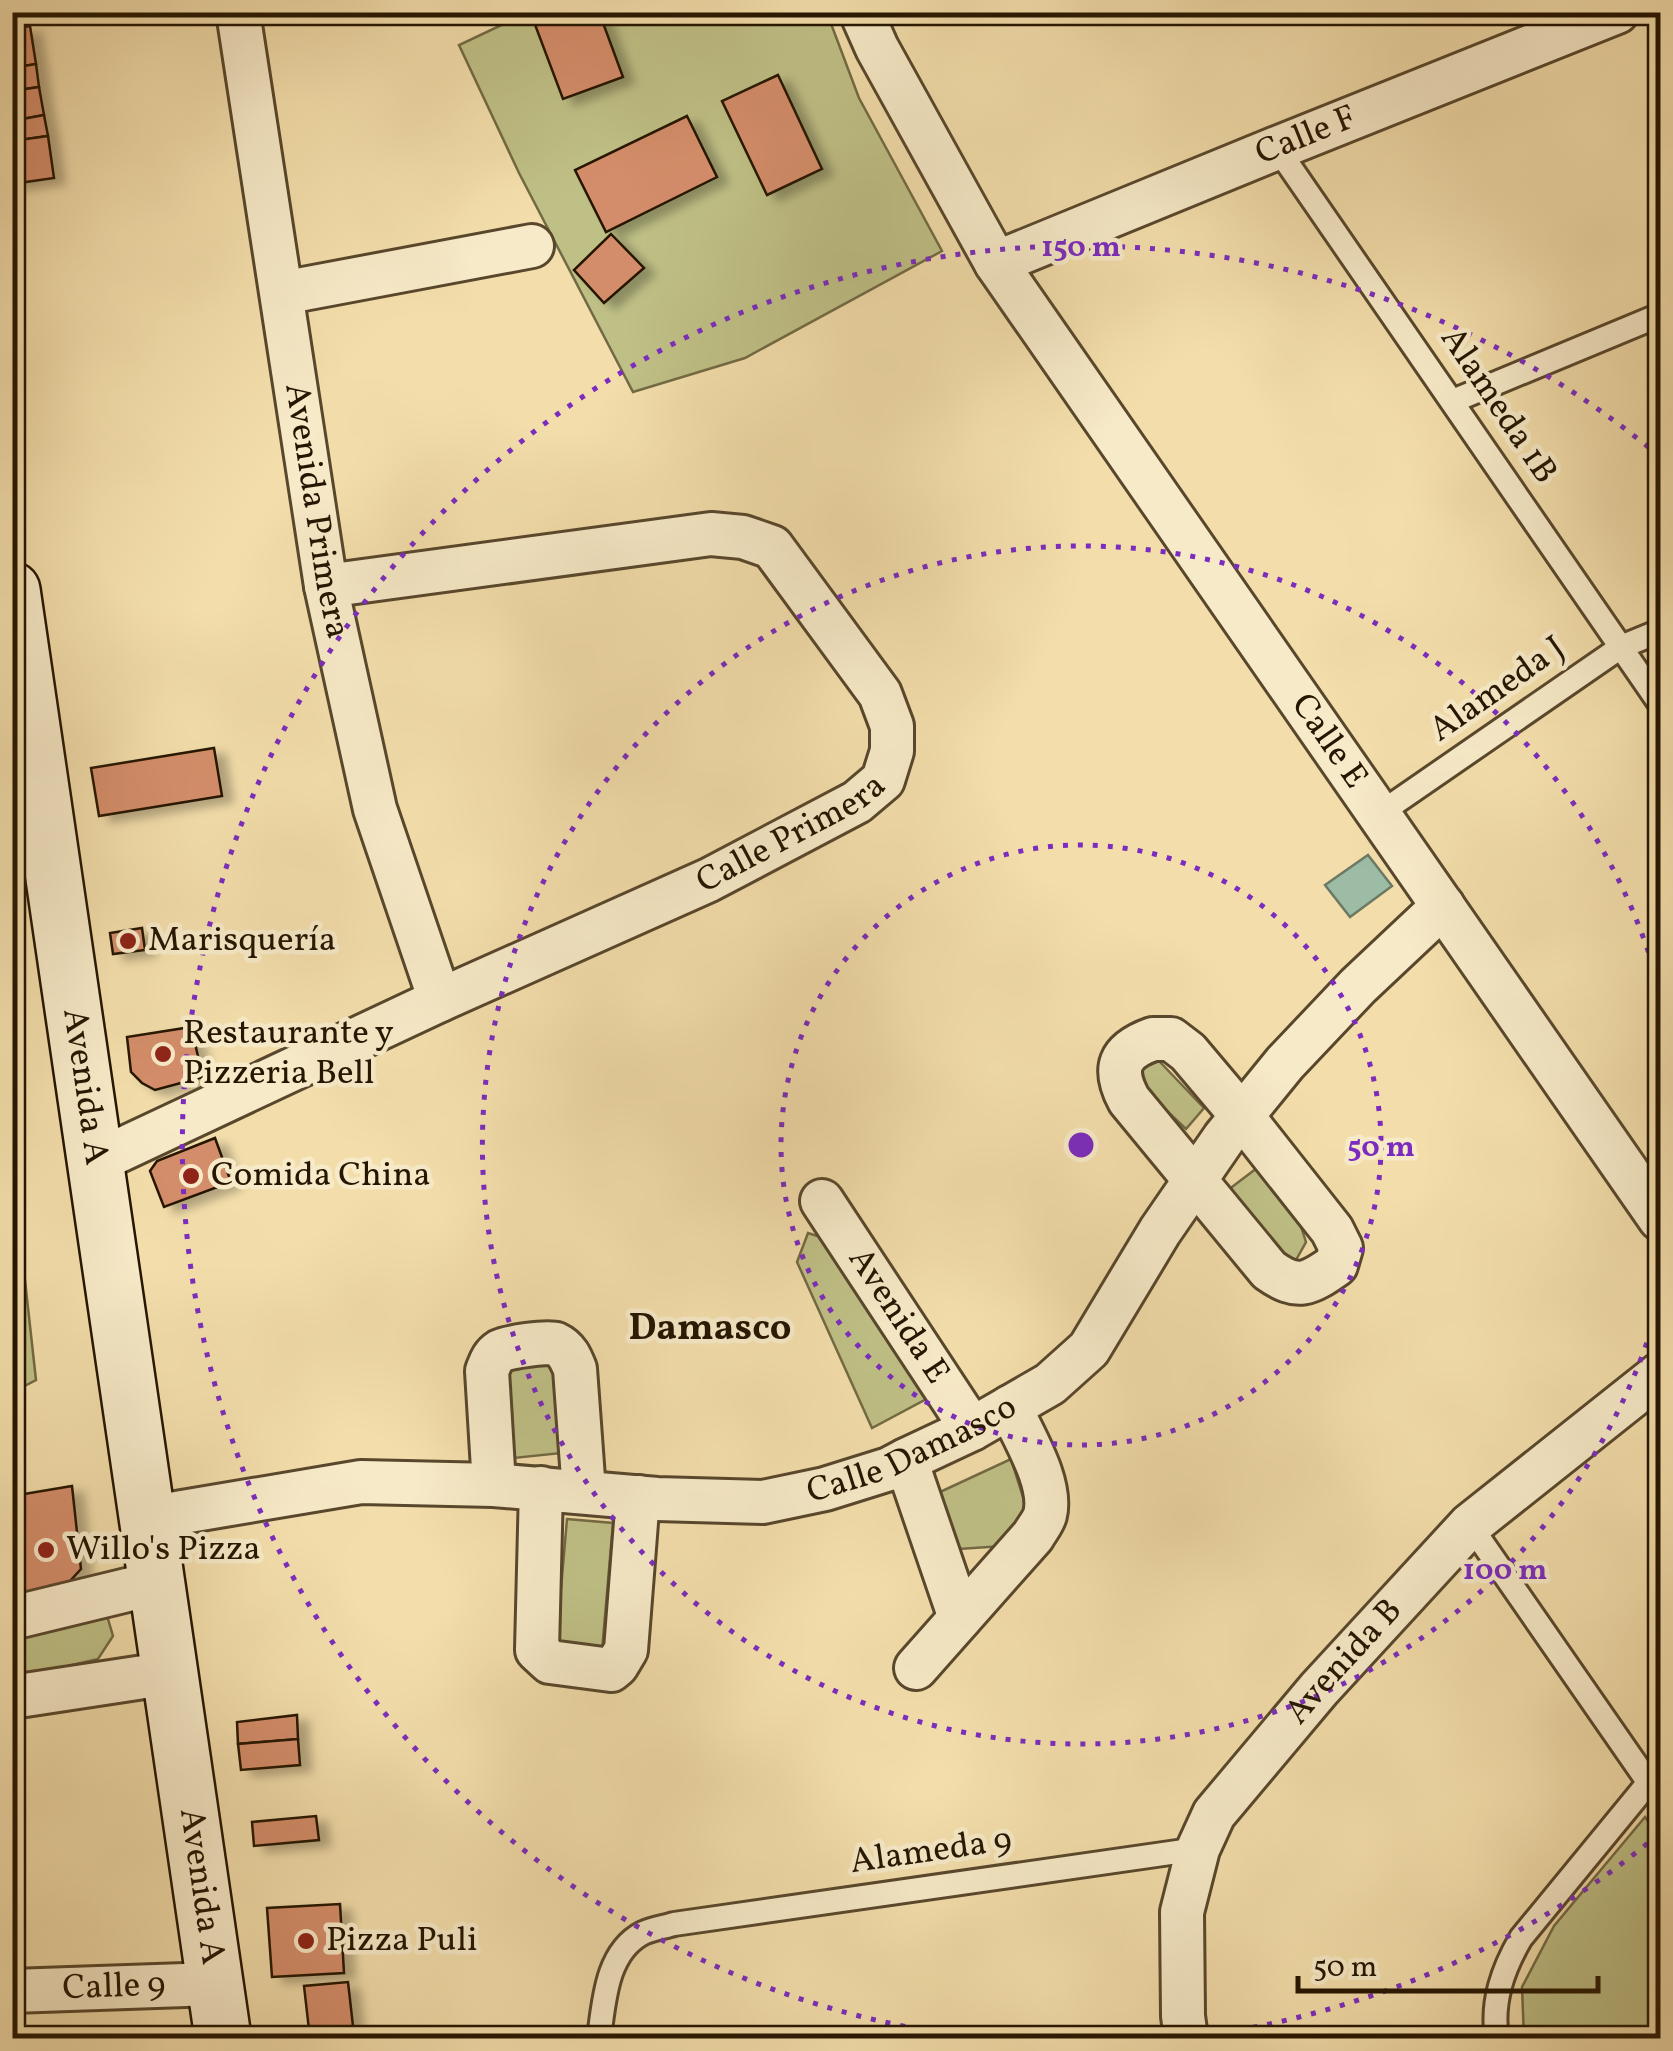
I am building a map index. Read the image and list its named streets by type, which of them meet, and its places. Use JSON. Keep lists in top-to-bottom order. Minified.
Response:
{"streets":{"street":["Calle F","Avenida Primera","Calle E","Calle Primera","Avenida A","Avenida E","Calle Damasco","Avenida B","Calle 9"],"lane":["Alameda 1B","Alameda J","Alameda 9"]},"crossings":[["Calle F","Alameda 1B"],["Calle F","Calle E"],["Alameda 1B","Alameda J"],["Avenida Primera","Calle Primera"],["Alameda J","Calle E"],["Calle E","Calle Damasco"],["Calle Primera","Avenida A"],["Avenida A","Calle Damasco"],["Avenida A","Calle 9"],["Avenida E","Calle Damasco"],["Avenida B","Alameda 9"]],"districts":["Damasco"],"places":["Marisquería","Restaurante y Pizzeria Bell","Comida China","Willo's Pizza","Pizza Puli"],"scale_bar":"50 m","rings":["150 m","50 m","100 m"]}
